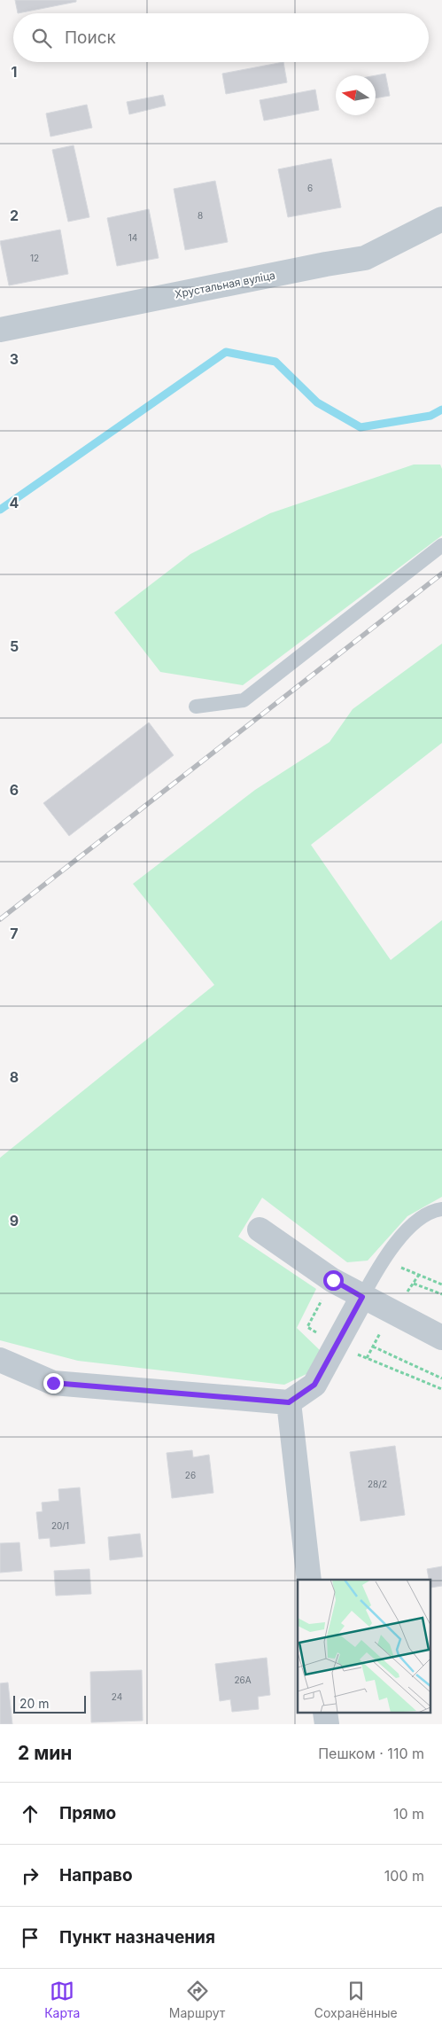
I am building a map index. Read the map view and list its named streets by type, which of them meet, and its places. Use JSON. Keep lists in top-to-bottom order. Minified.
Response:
{"streets":{"street":["Хрустальная вуліца"]},"house_numbers":["6","8","14","12","26","28/2","20/1","26А","24"],"scale_bar":"20 m","north":"left","page":{"search":"Поиск","scale":"20 m","heading":["2 мин","Пешком · 110 m"],"list":[["Прямо","10 m"],["Направо","100 m"],"Пункт назначения"],"nav":["Карта","Маршрут","Сохранённые"]},"grid":{"rows":["1","2","3","4","5","6","7","8","9"]}}
